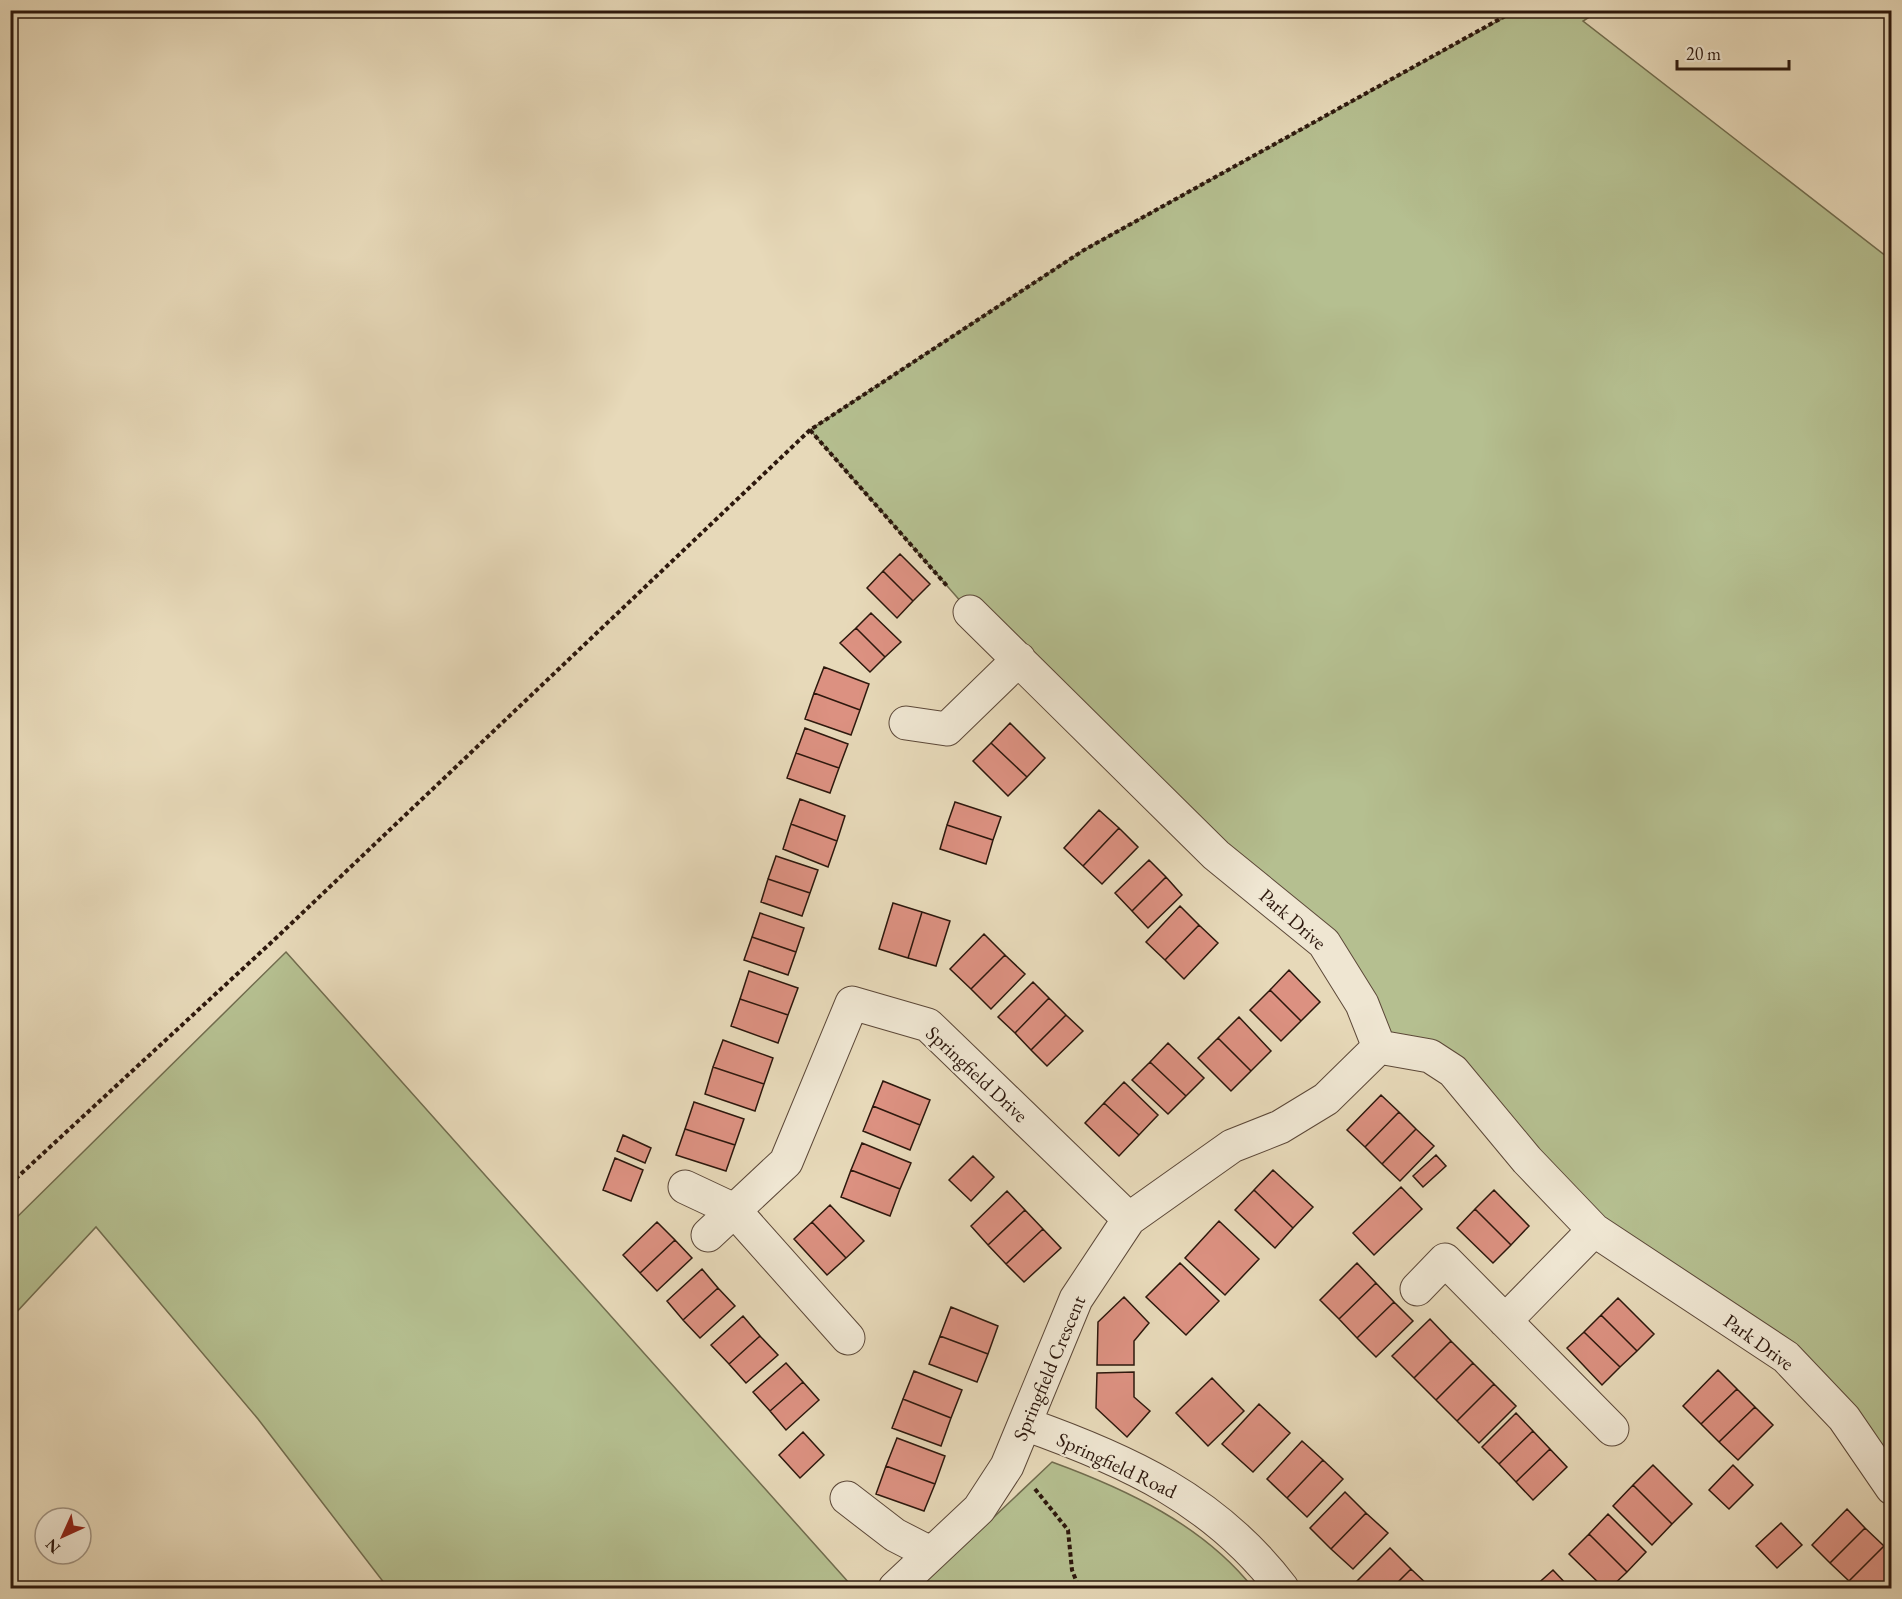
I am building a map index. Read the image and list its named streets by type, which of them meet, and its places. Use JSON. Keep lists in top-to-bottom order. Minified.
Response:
{"streets":{"street":["Park Drive","Springfield Drive","Springfield Crescent","Springfield Road"]},"crossings":[["Park Drive","Springfield Crescent"],["Springfield Drive","Springfield Crescent"],["Springfield Crescent","Springfield Road"]],"scale_bar":"20 m","north":"bottom left"}
